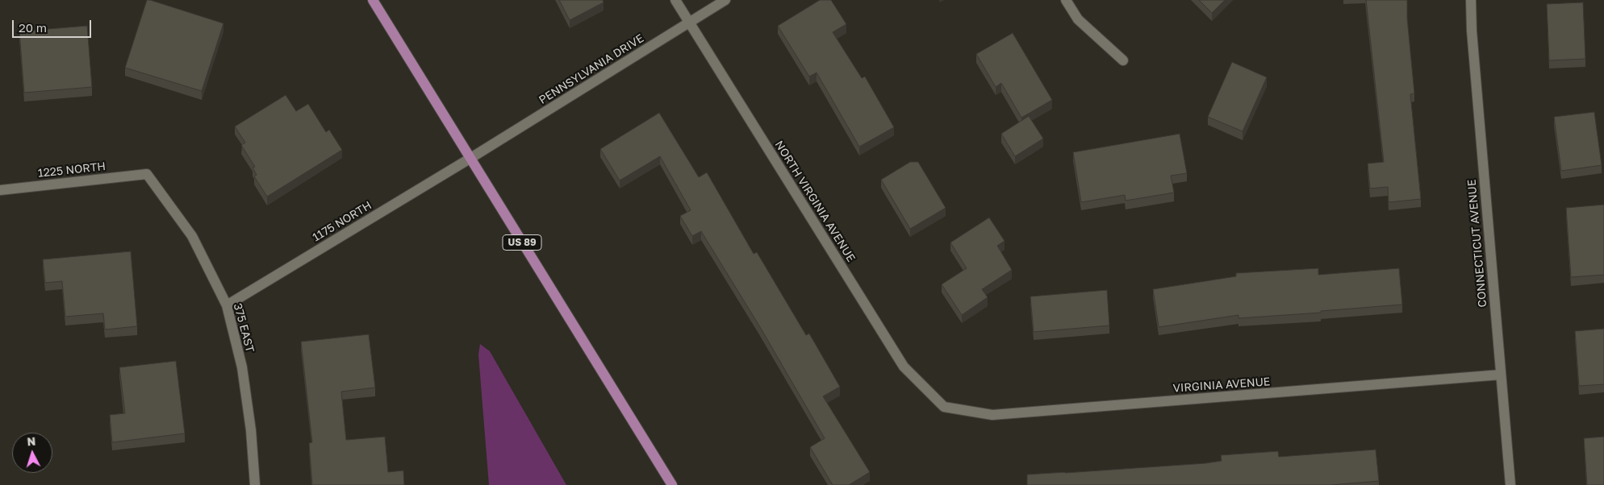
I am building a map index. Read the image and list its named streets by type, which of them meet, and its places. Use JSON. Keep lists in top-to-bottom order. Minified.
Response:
{"streets":{"main road":["US 89"],"street":["PENNSYLVANIA DRIVE","1225 NORTH","NORTH VIRGINIA AVENUE","1175 NORTH","CONNECTICUT AVENUE","375 EAST","VIRGINIA AVENUE"]},"crossings":[["PENNSYLVANIA DRIVE","NORTH VIRGINIA AVENUE"],["PENNSYLVANIA DRIVE","1175 NORTH"],["PENNSYLVANIA DRIVE","US 89"],["1225 NORTH","375 EAST"],["NORTH VIRGINIA AVENUE","VIRGINIA AVENUE"],["1175 NORTH","US 89"],["1175 NORTH","375 EAST"],["CONNECTICUT AVENUE","VIRGINIA AVENUE"]],"scale_bar":"20 m","north":"top"}
